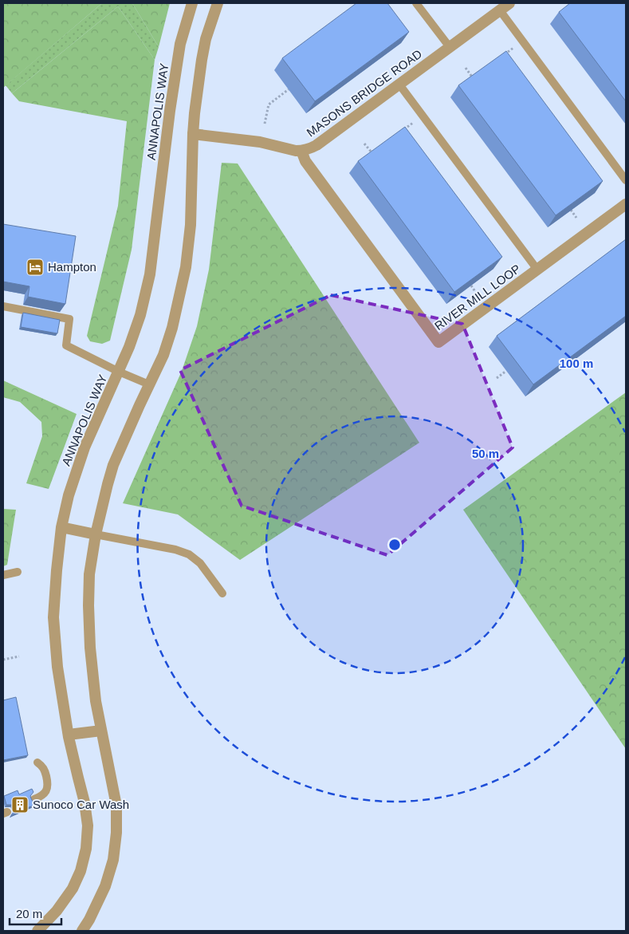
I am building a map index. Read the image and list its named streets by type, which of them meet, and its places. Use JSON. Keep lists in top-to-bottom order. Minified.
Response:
{"streets":{"street":["MASONS BRIDGE ROAD","ANNAPOLIS WAY","RIVER MILL LOOP"]},"crossings":[["MASONS BRIDGE ROAD","RIVER MILL LOOP"]],"places":{"hotel":["Hampton"],"building":["Sunoco Car Wash"]},"scale_bar":"20 m","rings":["100 m","50 m"]}
